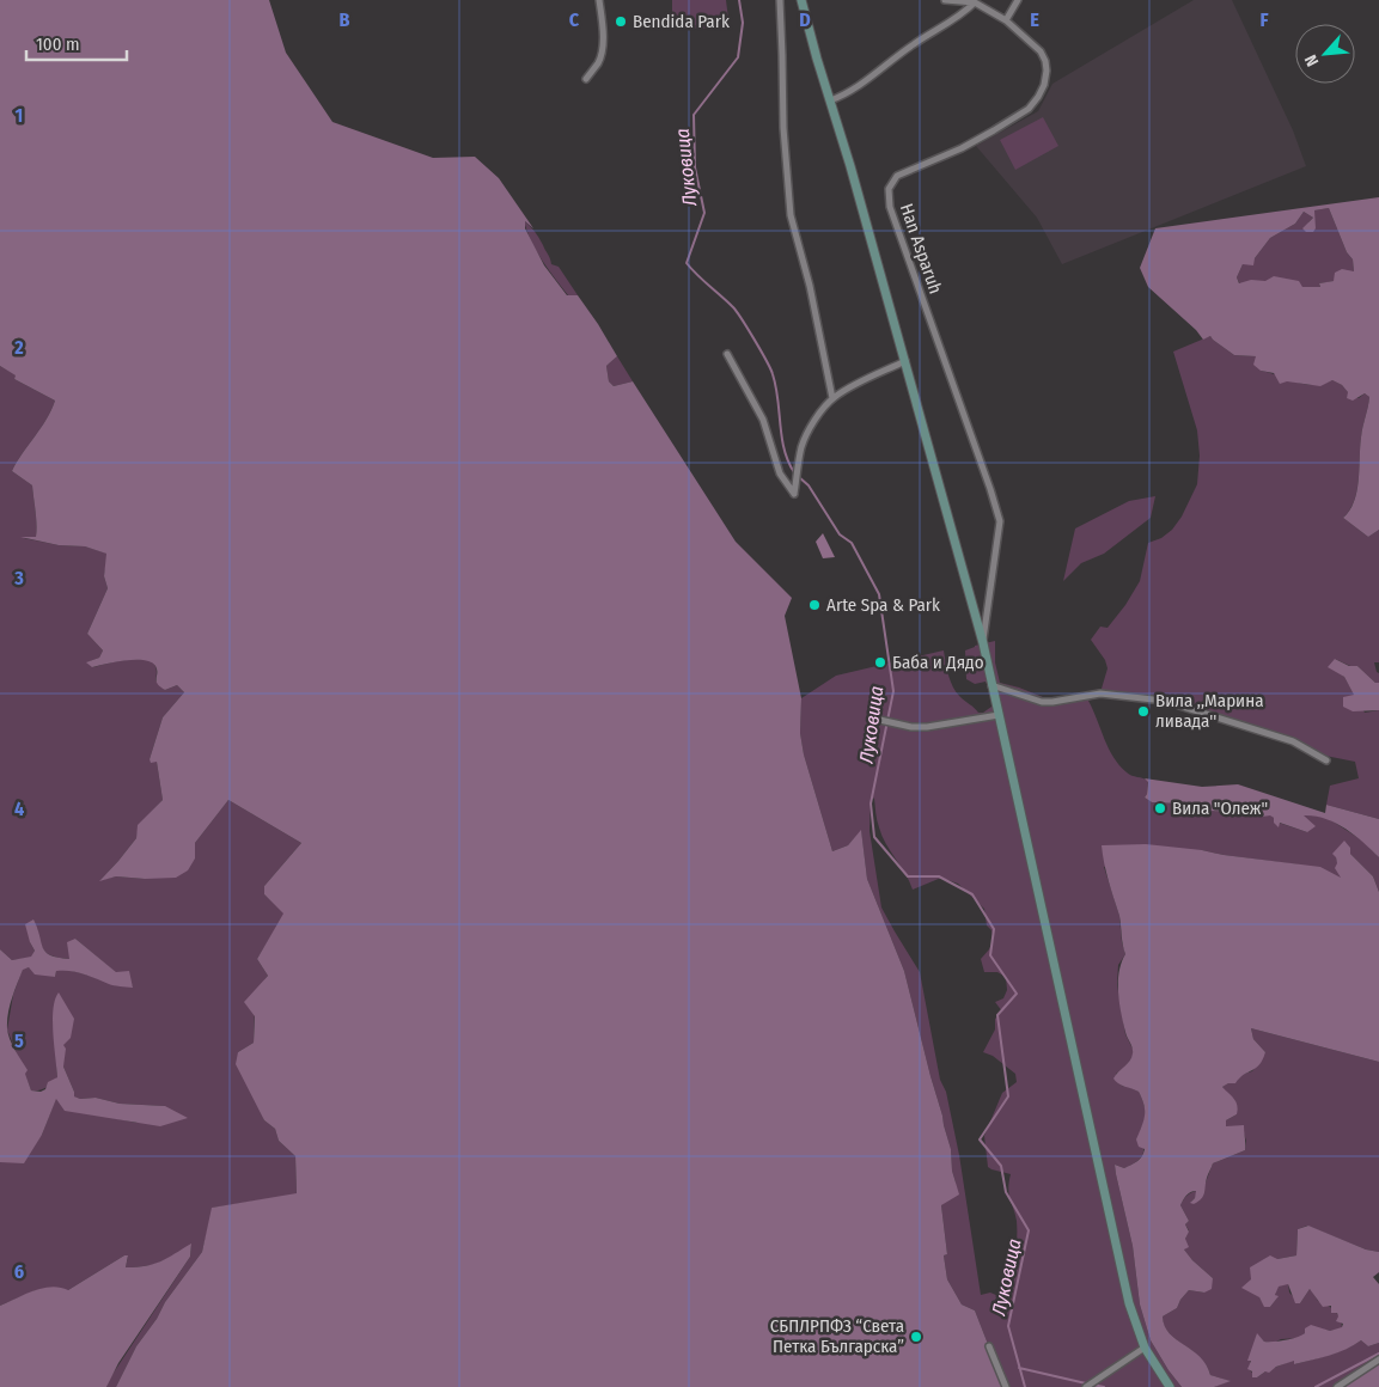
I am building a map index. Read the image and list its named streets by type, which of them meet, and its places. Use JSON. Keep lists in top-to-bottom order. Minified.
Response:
{"streets":{"street":["Han Asparuh"]},"water":["Луковица"],"places":["Bendida Park","Arte Spa & Park","Баба и Дядо","Вила ,,Марина ливада''","Вила \"Олеж\"","СБПЛРПФЗ “Света Петка Българска”"],"scale_bar":"100 m","north":"bottom left","grid":{"columns":["B","C","D","E","F"],"rows":["1","2","3","4","5","6"]}}
